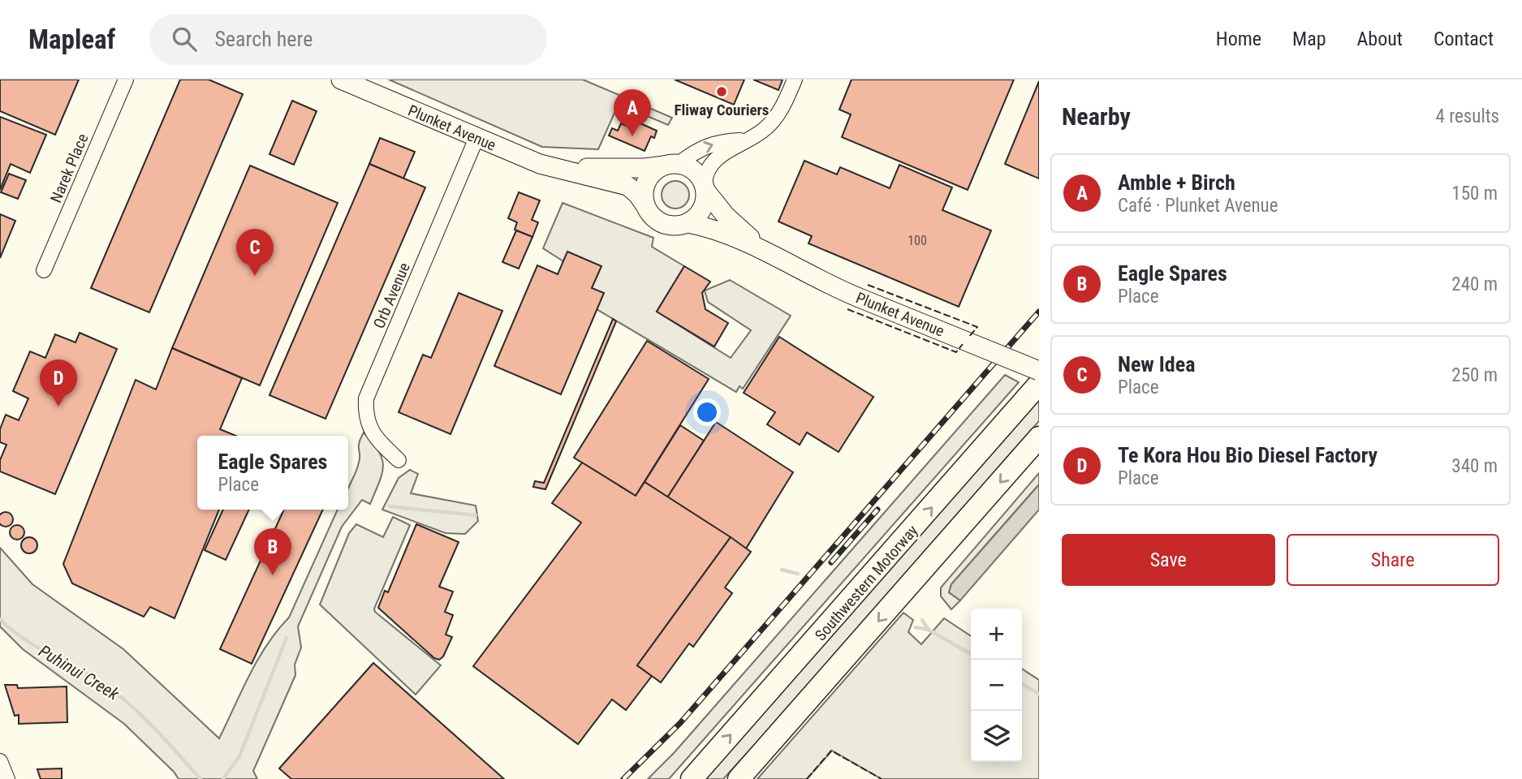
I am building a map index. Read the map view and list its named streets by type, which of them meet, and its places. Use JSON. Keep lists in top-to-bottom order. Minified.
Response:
{"streets":{"highway":["Southwestern Motorway"],"main road":["Plunket Avenue"],"street":["Narek Place","Orb Avenue"]},"crossings":[["Plunket Avenue","Orb Avenue"]],"water":["Puhinui Creek"],"places":["Fliway Couriers"],"house_numbers":["100"],"page":{"header":"Mapleaf","search":"Search here","nav":["Home","Map","About","Contact"],"heading":["Nearby","4 results"],"pins":["A","C","D","B"],"list":[{"mark":"A","name":"Amble + Birch","note":"Café · Plunket Avenue","value":"150 m"},{"mark":"B","name":"Eagle Spares","note":"Place","value":"240 m"},{"mark":"C","name":"New Idea","note":"Place","value":"250 m"},{"mark":"D","name":"Te Kora Hou Bio Diesel Factory","note":"Place","value":"340 m"}],"popup":["Eagle Spares","Place"],"buttons":["Save","Share"],"map_buttons":["+","−"]}}
